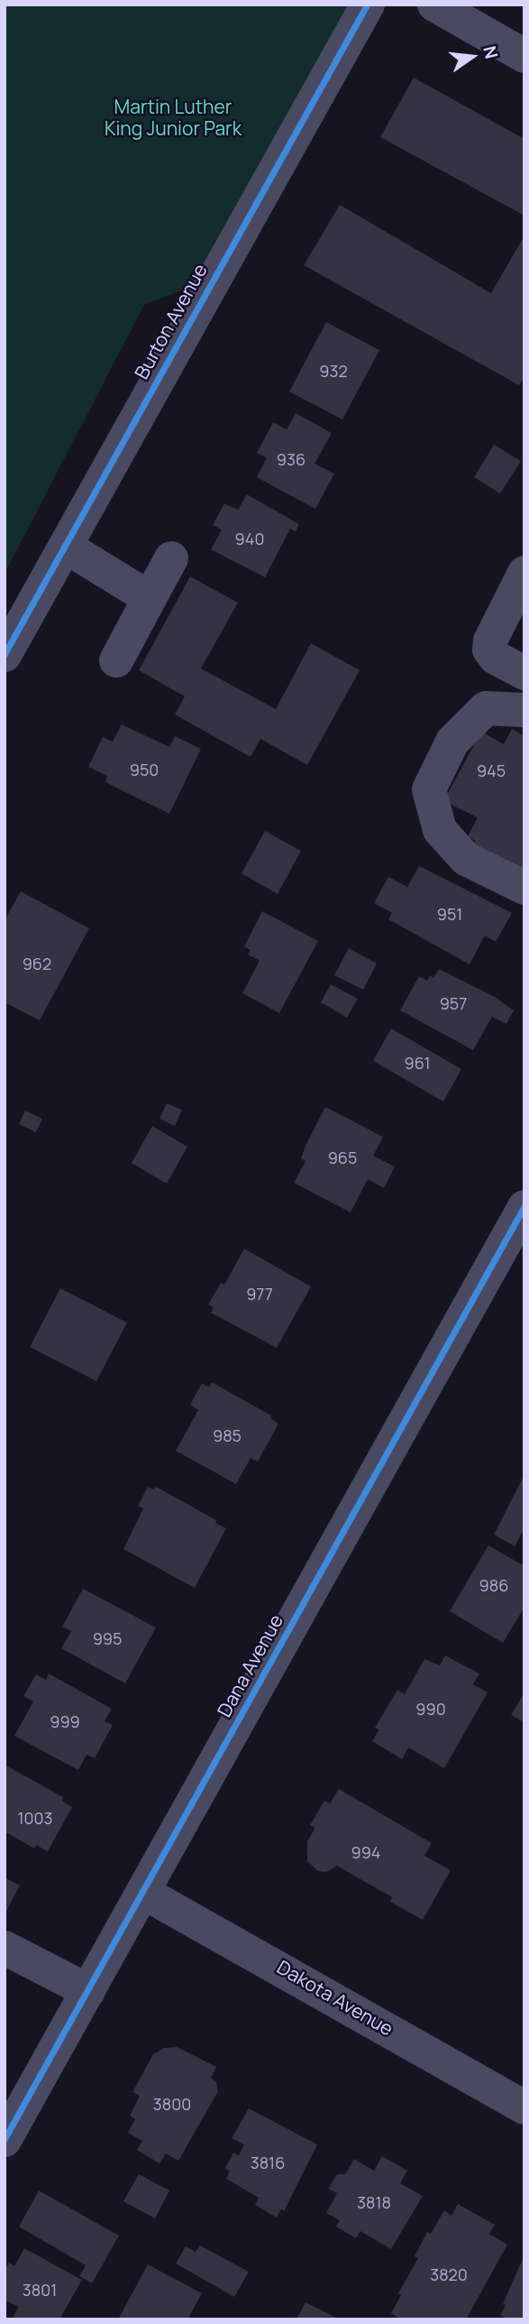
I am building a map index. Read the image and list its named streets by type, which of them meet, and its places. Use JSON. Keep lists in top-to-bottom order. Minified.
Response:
{"streets":{"street":["Burton Avenue","Dana Avenue","Dakota Avenue"]},"crossings":[["Dana Avenue","Dakota Avenue"]],"parks":["Martin Luther King Junior Park"],"house_numbers":["932","936","940","950","945","951","962","957","961","965","977","985","986","995","990","999","1003","994","3800","3816","3818","3820","3801"],"north":"right"}
